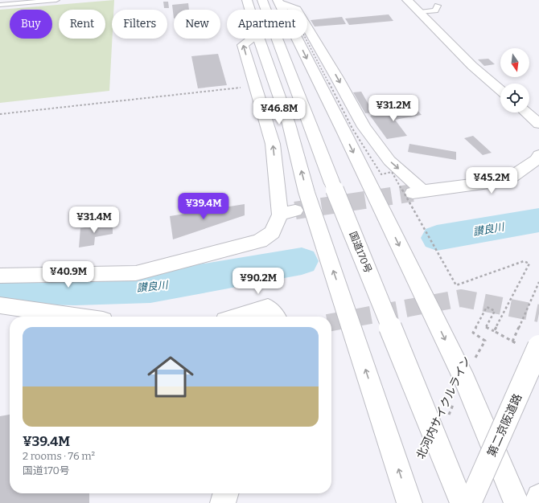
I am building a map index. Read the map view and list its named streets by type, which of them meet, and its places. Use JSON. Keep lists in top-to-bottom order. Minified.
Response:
{"streets":{"main road":["国道170号","第二京阪道路"],"path":["北河内サイクルライン"]},"water":["讃良川"],"north":"bottom","page":{"chip":["Buy","Rent","Filters","New","Apartment"],"price":["¥31.2M","¥46.8M","¥45.2M","¥39.4M","¥31.4M","¥40.9M","¥90.2M"],"list":[{"name":"¥39.4M","note":"2 rooms · 76 m² · 国道170号"}]}}
